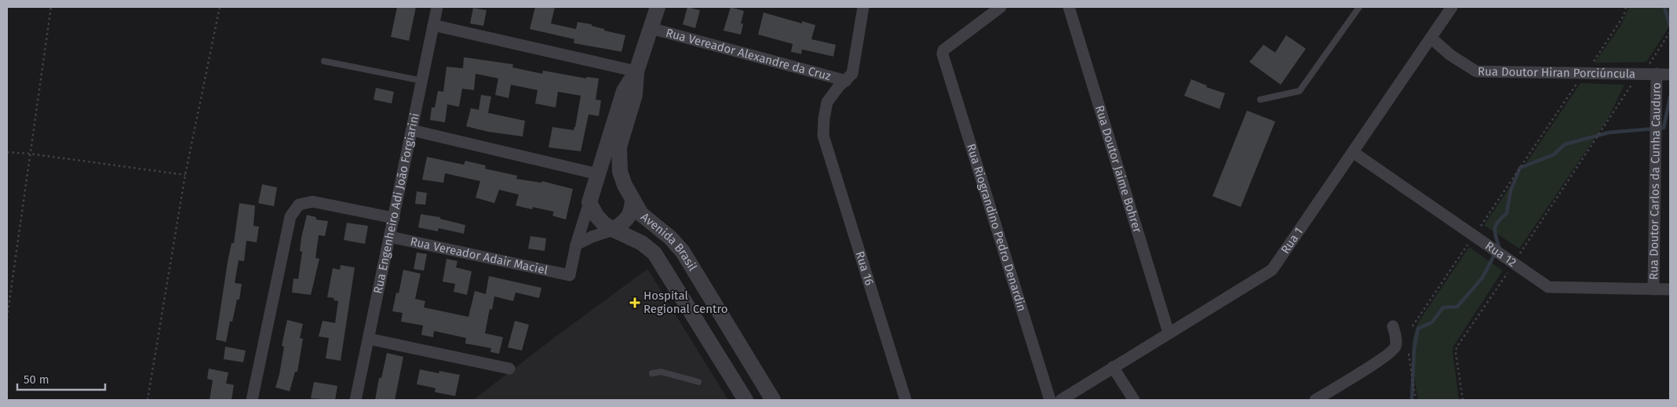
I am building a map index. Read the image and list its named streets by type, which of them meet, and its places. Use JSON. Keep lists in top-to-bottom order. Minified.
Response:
{"streets":{"street":["Rua Vereador Alexandre da Cruz","Rua Doutor Hiran Porciúncula","Rua Doutor Jaime Bohrer","Rua Doutor Carlos da Cunha Cauduro","Rua Engenheiro Adi João Forgiarini","Rua Riograndino Pedro Denardin","Rua 1","Avenida Brasil","Rua 12","Rua Vereador Adair Maciel","Rua 16"]},"crossings":[["Rua Vereador Alexandre da Cruz","Avenida Brasil"],["Rua Vereador Alexandre da Cruz","Rua 16"],["Rua Doutor Hiran Porciúncula","Rua Doutor Carlos da Cunha Cauduro"],["Rua Doutor Hiran Porciúncula","Rua 1"],["Rua Doutor Jaime Bohrer","Rua 1"],["Rua Doutor Carlos da Cunha Cauduro","Rua 12"],["Rua Engenheiro Adi João Forgiarini","Rua Vereador Adair Maciel"],["Rua 1","Rua 12"],["Avenida Brasil","Rua Vereador Adair Maciel"]],"places":{"health":["Hospital Regional Centro"]},"scale_bar":"50 m"}
